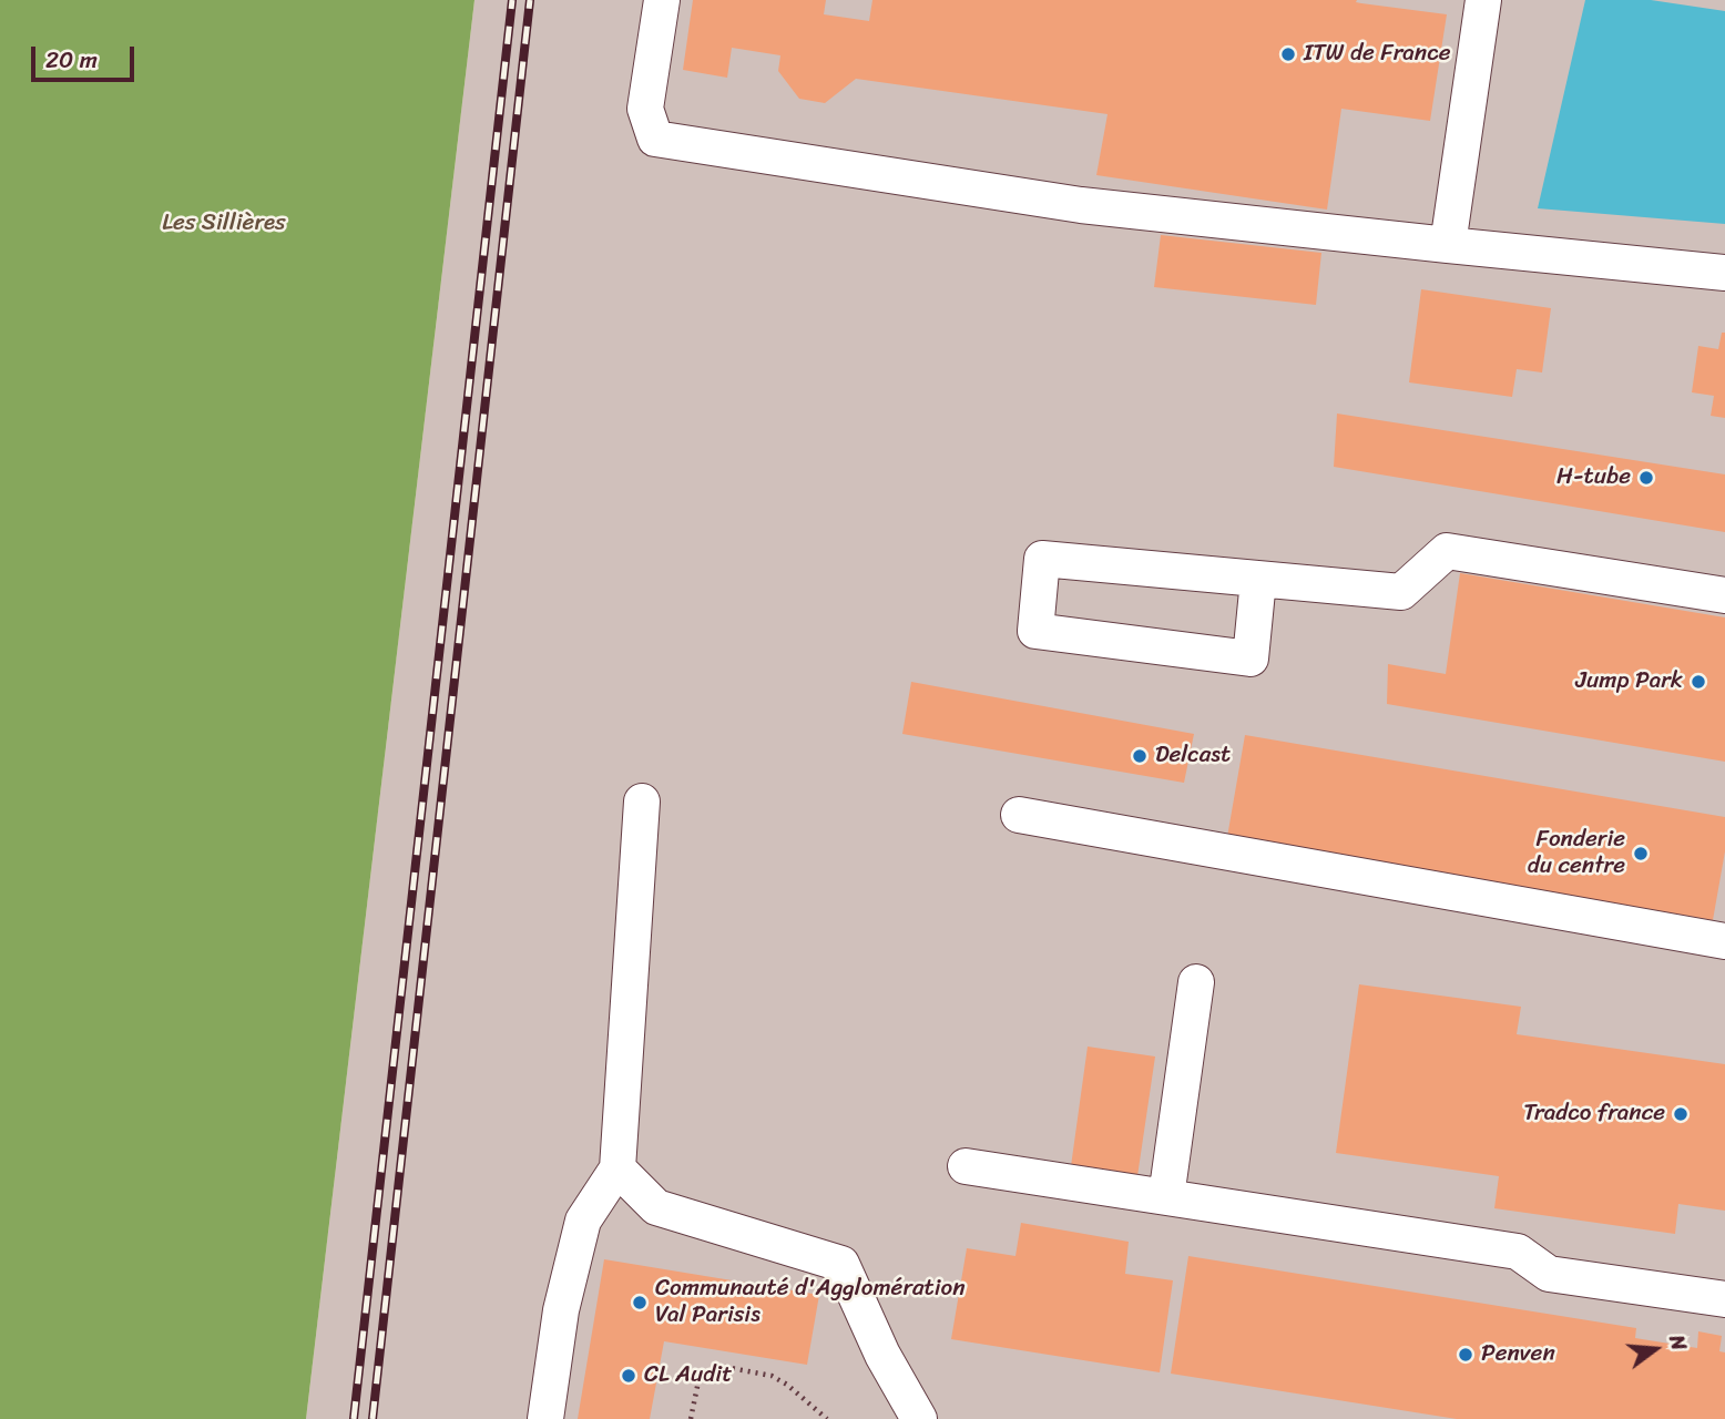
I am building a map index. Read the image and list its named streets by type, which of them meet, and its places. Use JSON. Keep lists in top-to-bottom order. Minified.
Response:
{"parks":["Les Sillières"],"places":["ITW de France","H-tube","Jump Park","Delcast","Fonderie du centre","Tradco france","Communauté d'Agglomération Val Parisis","Penven","CL Audit"],"scale_bar":"20 m","north":"right"}
